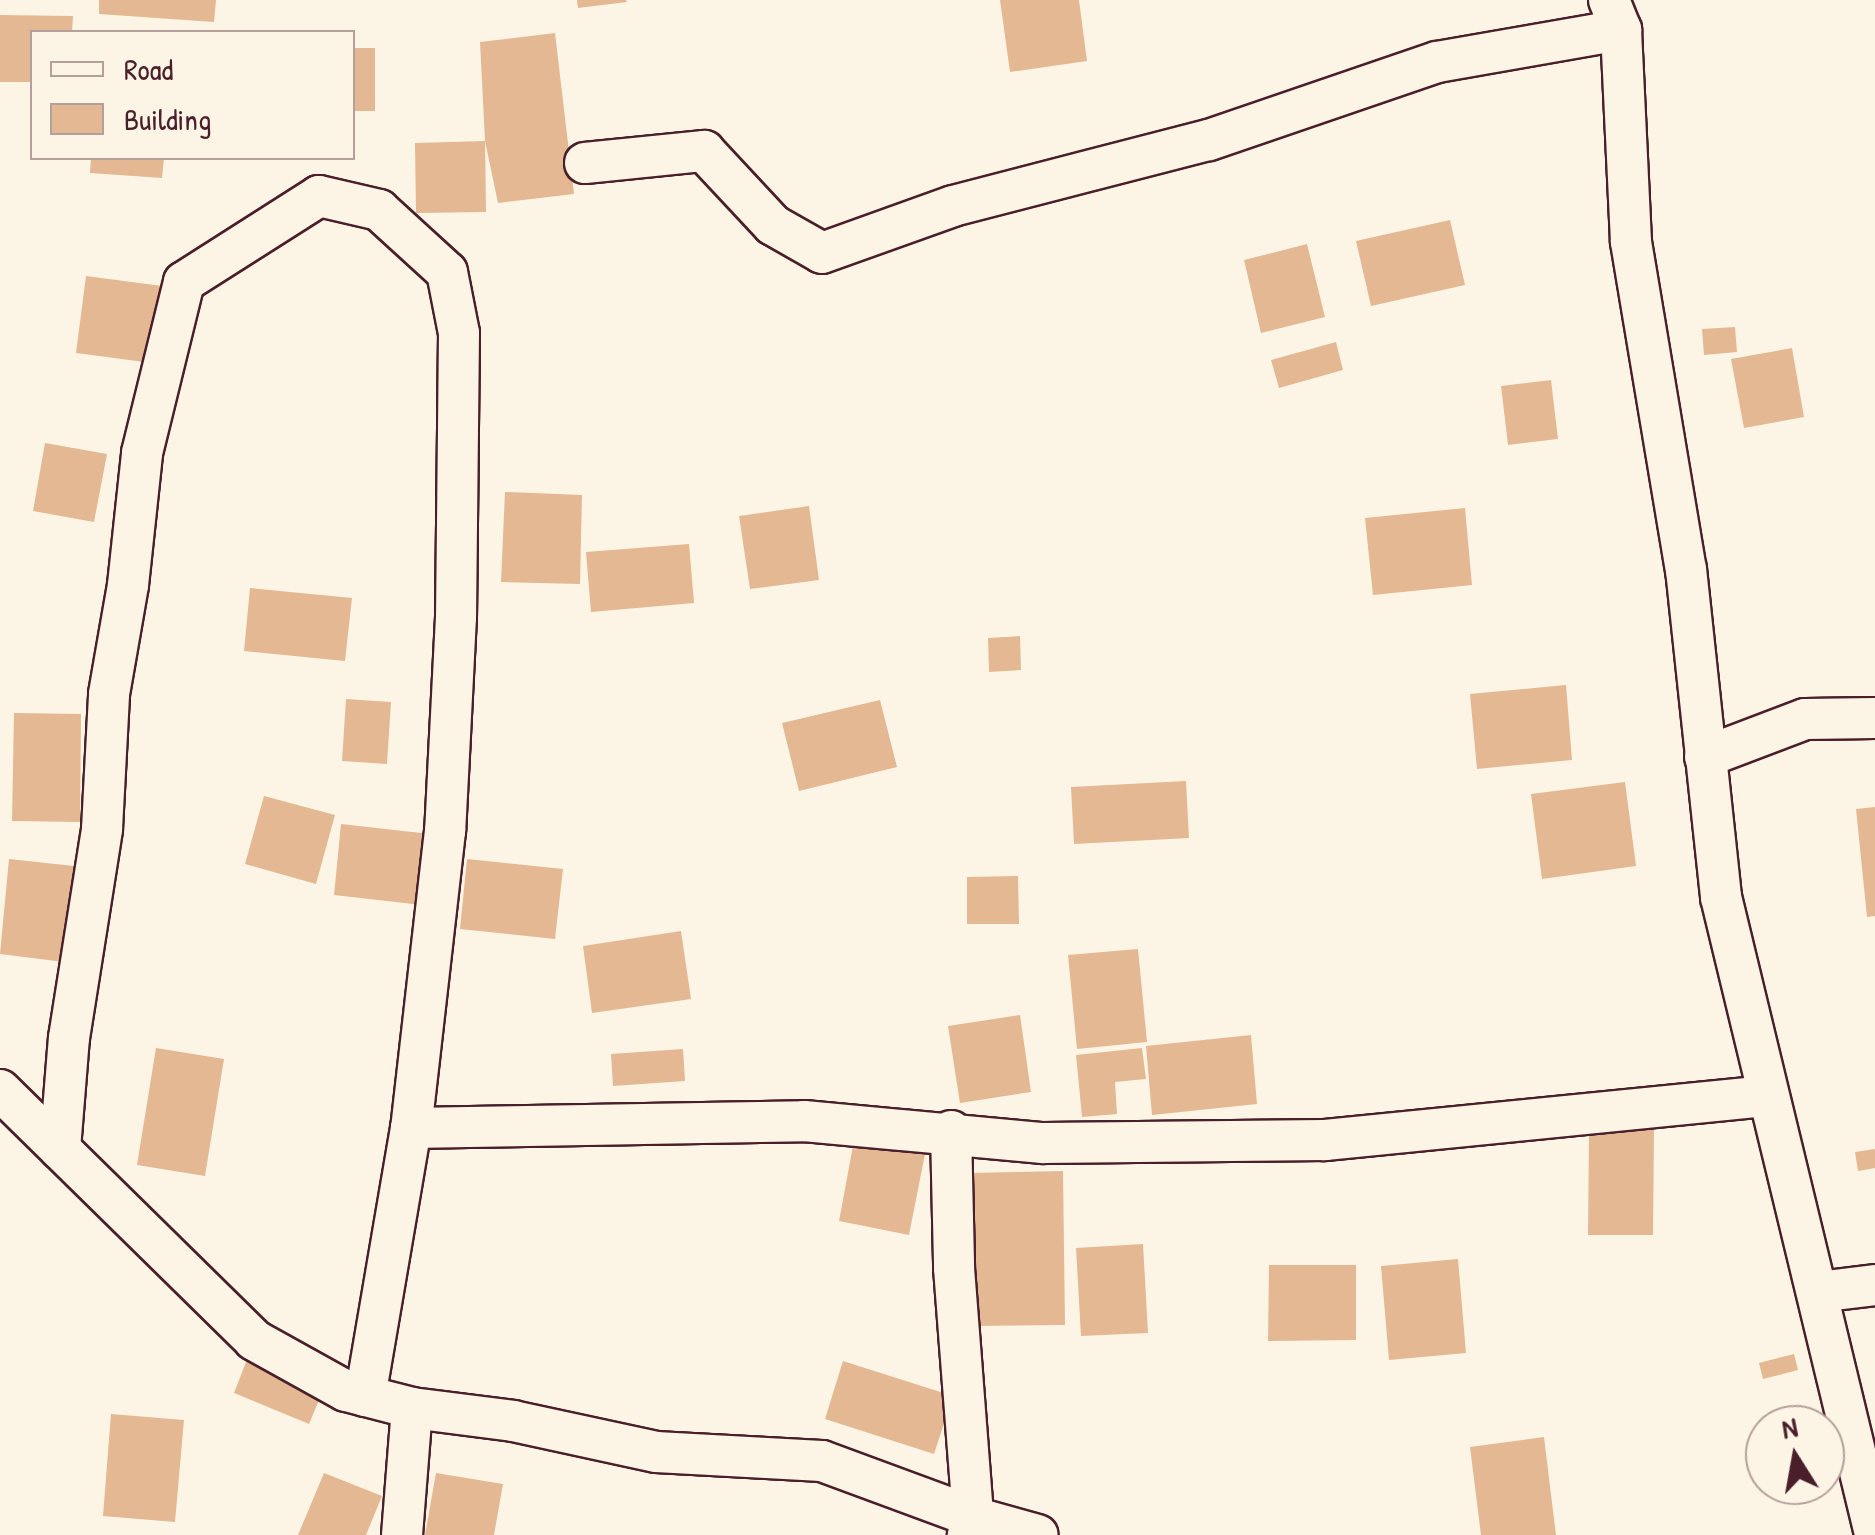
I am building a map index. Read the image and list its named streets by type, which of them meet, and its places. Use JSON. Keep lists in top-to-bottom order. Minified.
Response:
{"legend":["Road","Building"],"north":"top"}
